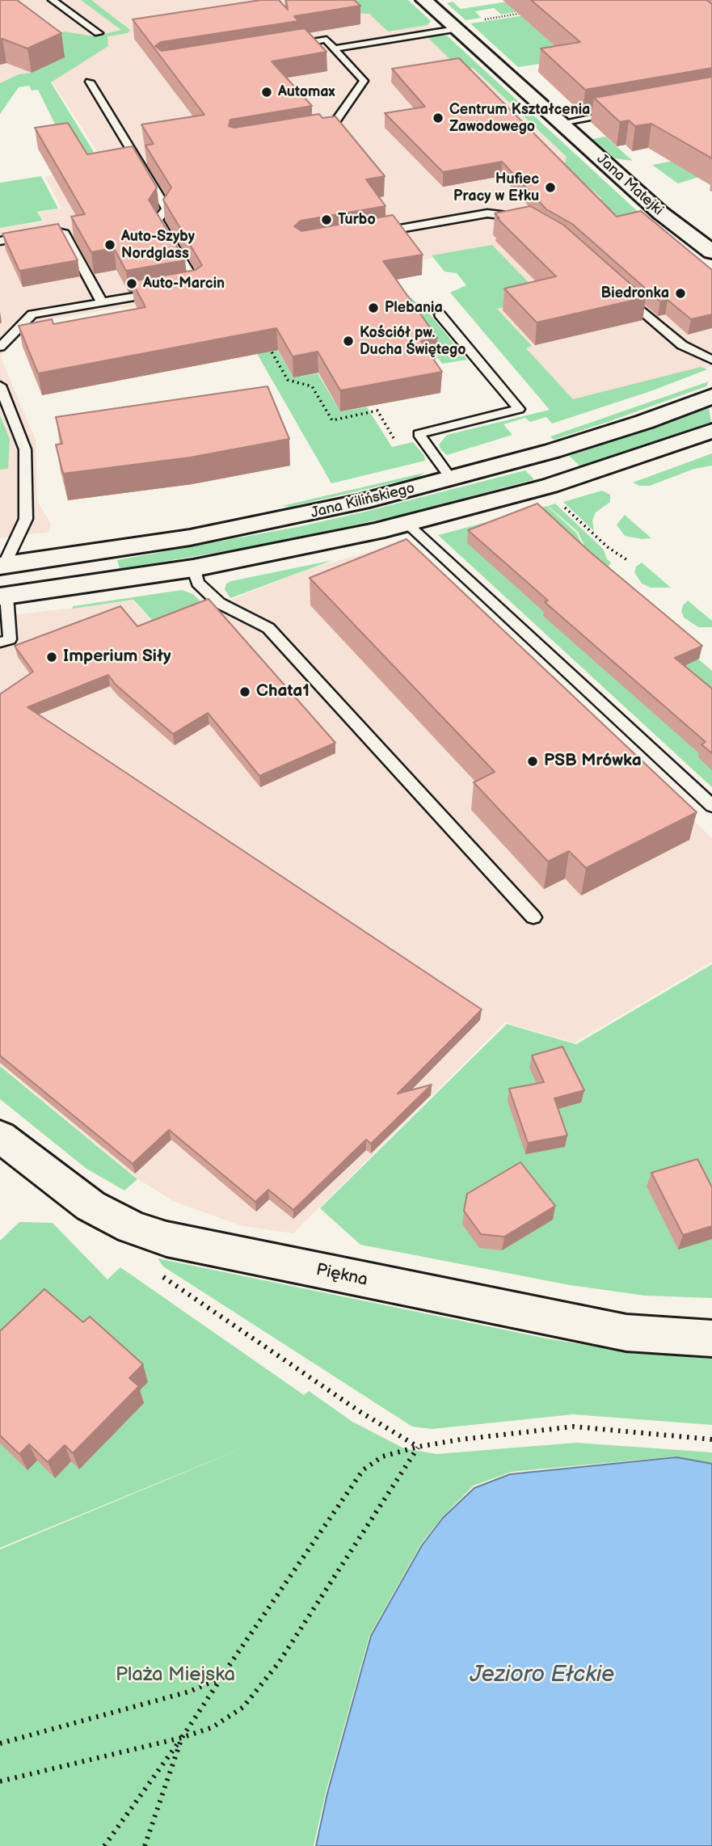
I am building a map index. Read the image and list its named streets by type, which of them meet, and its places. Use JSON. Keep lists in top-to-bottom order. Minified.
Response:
{"streets":{"street":["Jana Matejki","Jana Kilińskiego","Piękna"]},"water":["Jezioro Ełckie"],"parks":["Plaża Miejska"],"places":["Automax","Centrum Kształcenia Zawodowego","Hufiec Pracy w Ełku","Turbo","Auto-Szyby Nordglass","Auto-Marcin","Biedronka","Plebania","Kościół pw. Ducha Świętego","Imperium Siły","Chata1","PSB Mrówka"]}
